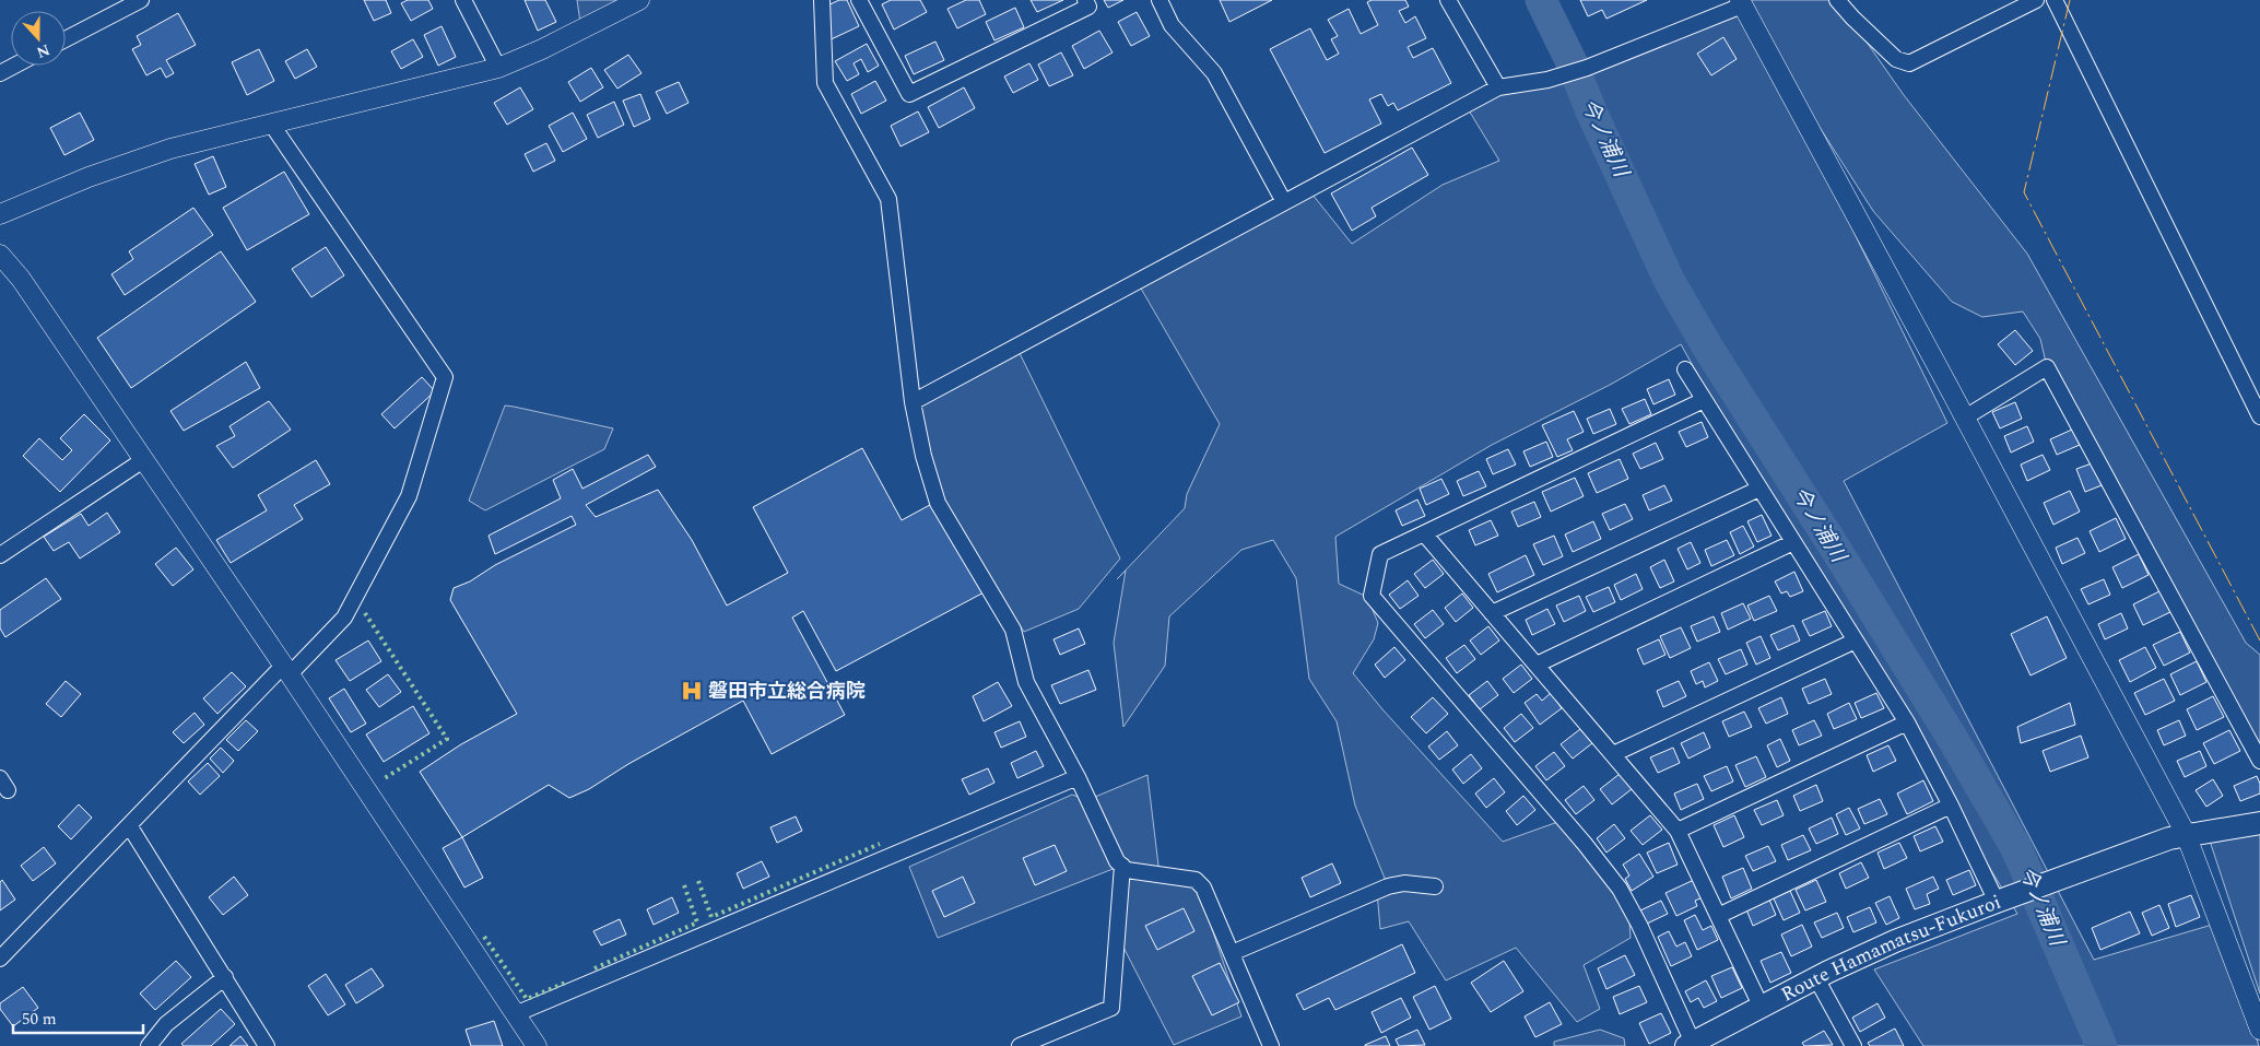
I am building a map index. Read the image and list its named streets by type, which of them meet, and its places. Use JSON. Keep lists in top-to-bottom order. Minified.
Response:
{"streets":{"main road":["Route Hamamatsu-Fukuroi"]},"water":["今ノ浦川"],"places":{"hospital":["磐田市立総合病院"]},"scale_bar":"50 m","north":"bottom"}
